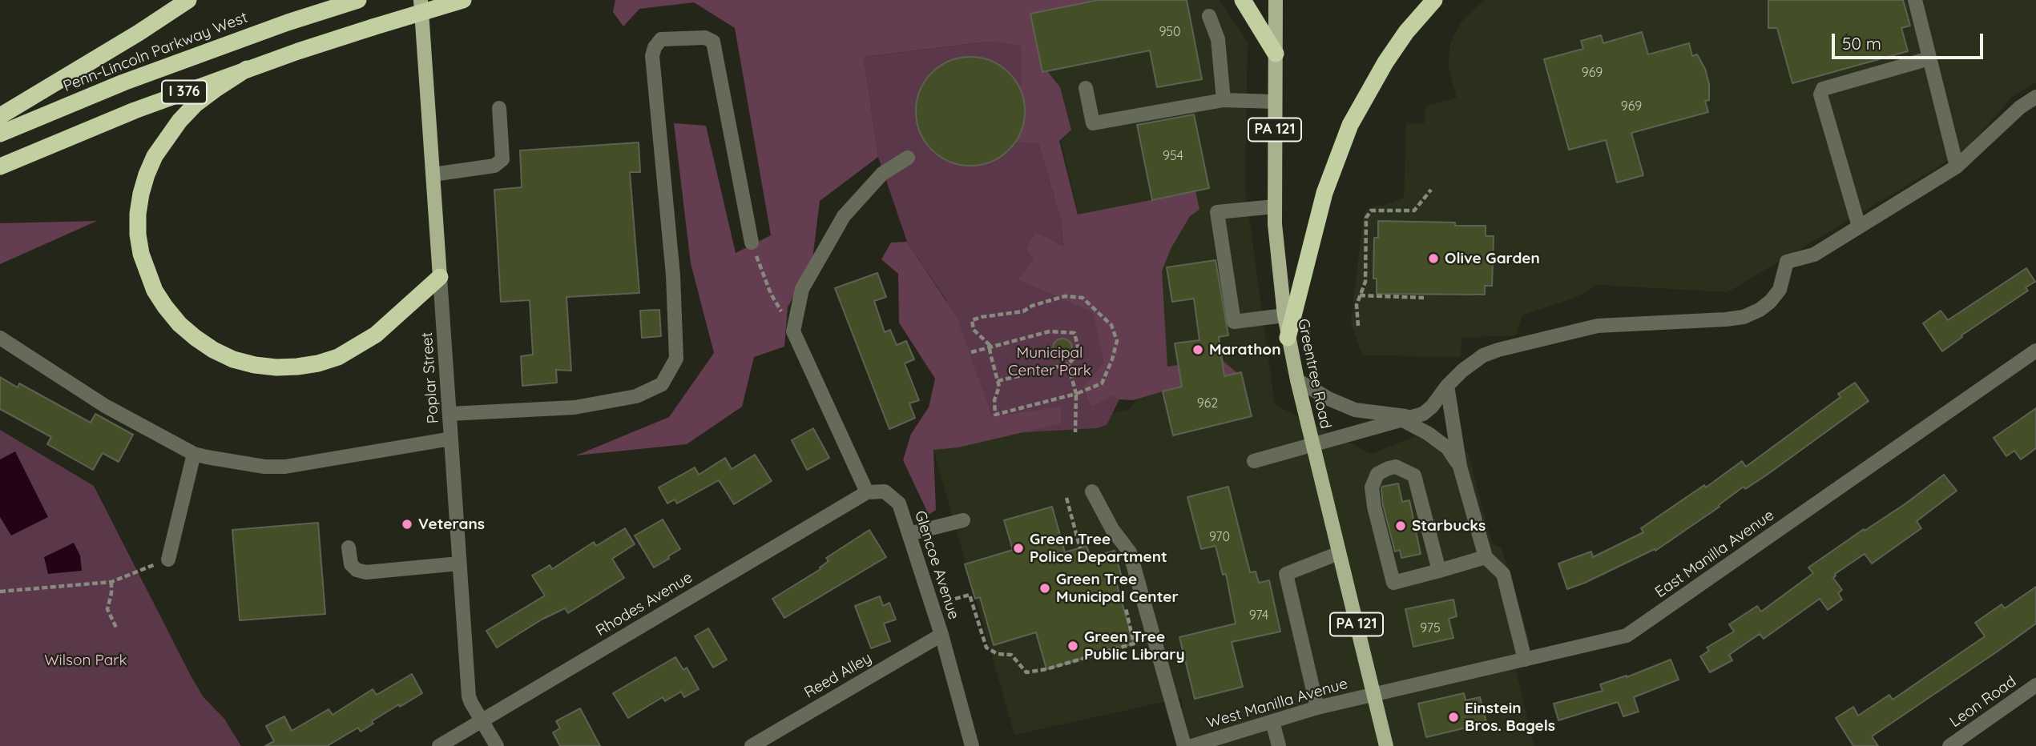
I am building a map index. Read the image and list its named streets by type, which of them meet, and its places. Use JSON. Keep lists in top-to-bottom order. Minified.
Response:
{"streets":{"highway":["Penn-Lincoln Parkway West","I 376"],"main road":["PA 121","Greentree Road","Poplar Street"],"street":["East Manilla Avenue","Glencoe Avenue","Rhodes Avenue","Reed Alley","Leon Road","West Manilla Avenue"]},"crossings":[["Greentree Road","East Manilla Avenue"],["Greentree Road","West Manilla Avenue"],["Poplar Street","Rhodes Avenue"],["East Manilla Avenue","West Manilla Avenue"],["Glencoe Avenue","Rhodes Avenue"],["Glencoe Avenue","Reed Alley"]],"parks":["Municipal Center Park","Wilson Park"],"places":["Olive Garden","Marathon","Veterans","Starbucks","Green Tree Police Department","Green Tree Municipal Center","Green Tree Public Library","Einstein Bros. Bagels"],"house_numbers":["950","969","969","954","962","970","974","975"],"scale_bar":"50 m"}
